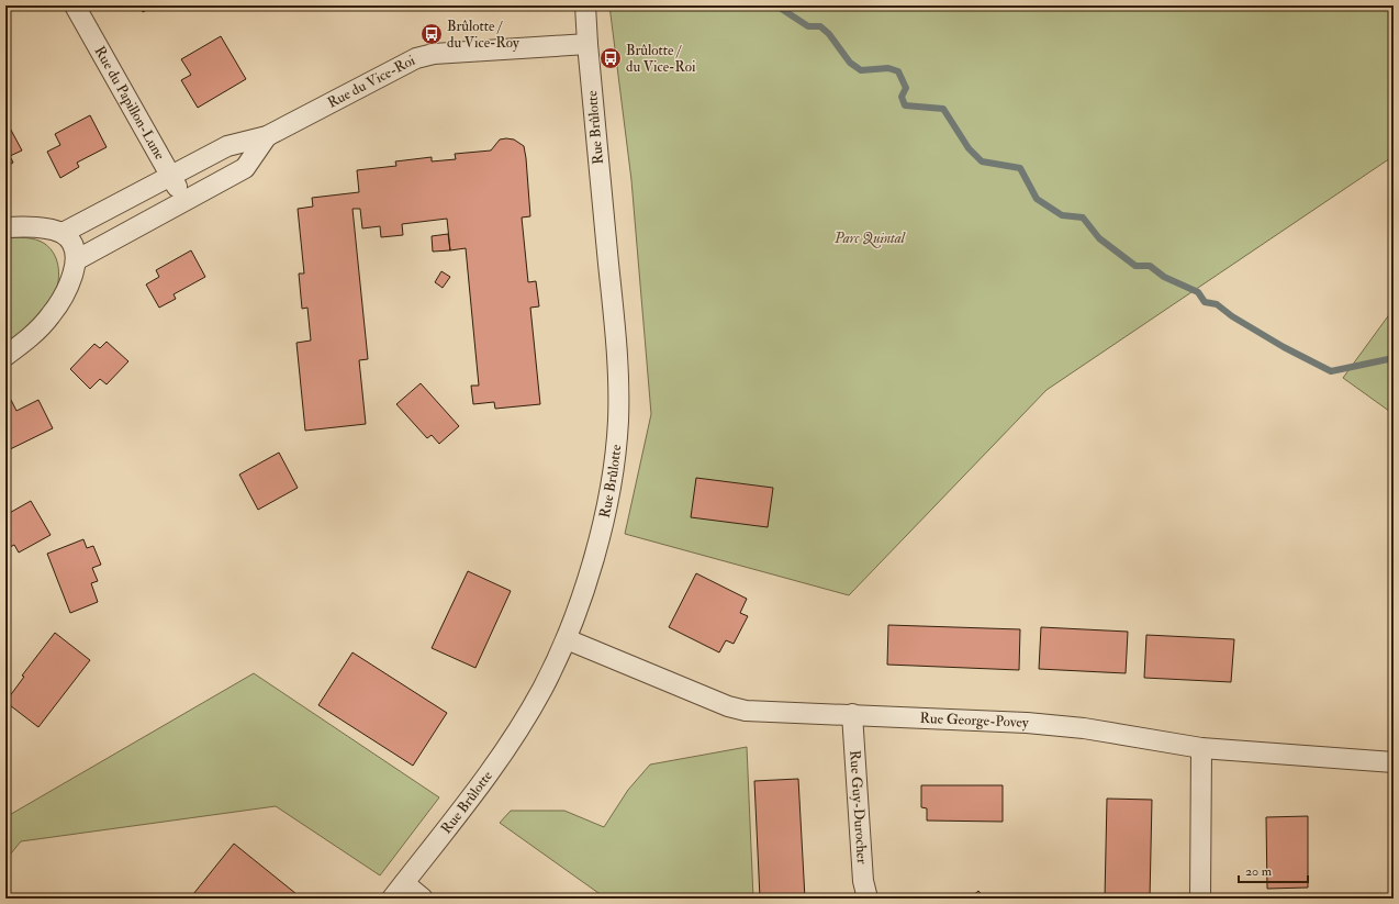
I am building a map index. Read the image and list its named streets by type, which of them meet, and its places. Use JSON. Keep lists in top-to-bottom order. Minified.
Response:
{"streets":{"street":["Rue du Vice-Roi","Rue du Papillon-Lune","Rue Brûlotte","Rue George-Povey","Rue Guy-Durocher"]},"crossings":[["Rue du Vice-Roi","Rue du Papillon-Lune"],["Rue du Vice-Roi","Rue Brûlotte"],["Rue Brûlotte","Rue George-Povey"],["Rue George-Povey","Rue Guy-Durocher"]],"parks":["Parc Quintal"],"places":{"bus stop":["Brûlotte / du Vice-Roy","Brûlotte / du Vice-Roi"]},"scale_bar":"20 m"}
